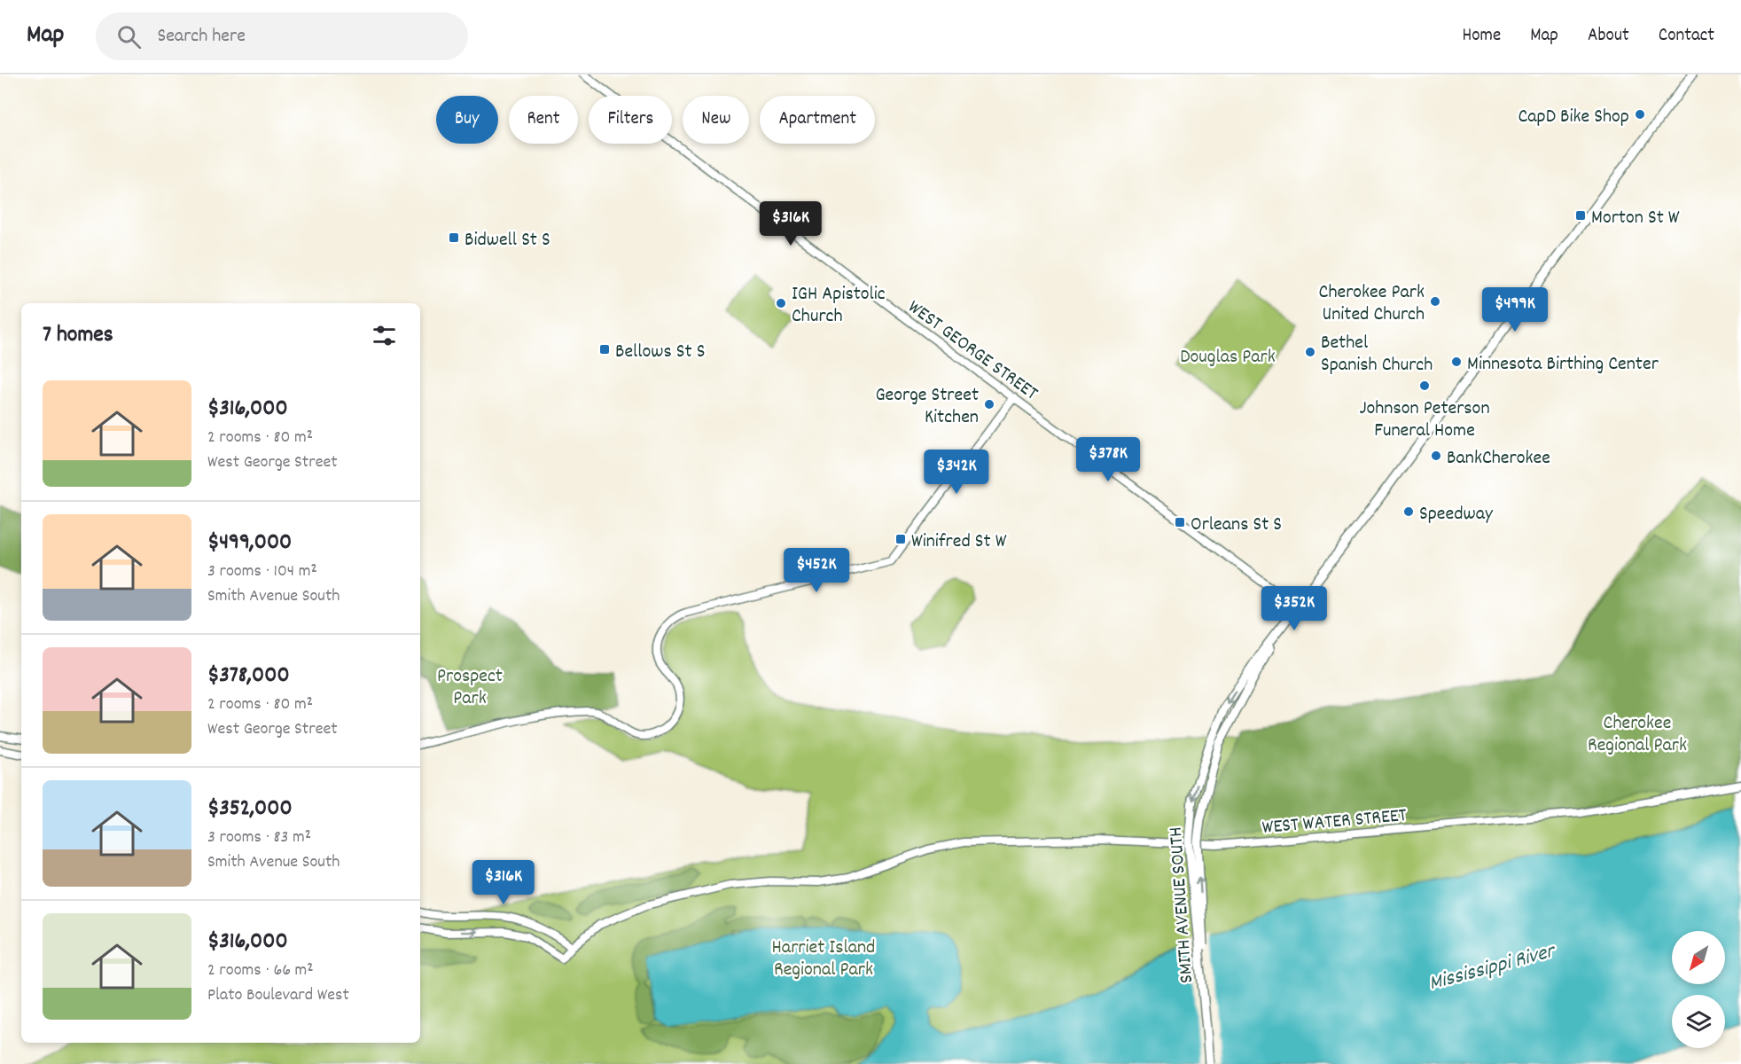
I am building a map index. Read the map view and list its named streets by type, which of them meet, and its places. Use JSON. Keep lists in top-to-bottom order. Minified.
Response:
{"streets":{"main road":["SMITH AVENUE SOUTH"],"street":["WEST GEORGE STREET","WEST WATER STREET"]},"crossings":[["WEST GEORGE STREET","SMITH AVENUE SOUTH"]],"water":["Mississippi River"],"parks":["Douglas Park","Prospect Park","Cherokee Regional Park","Harriet Island Regional Park"],"places":{"other":["CapD Bike Shop","Cherokee Park United Church","IGH Apistolic Church","Bethel Spanish Church","Minnesota Birthing Center","Johnson Peterson Funeral Home","George Street Kitchen","BankCherokee","Speedway"],"transit":["Morton St W","Bidwell St S","Bellows St S","Orleans St S","Winifred St W"]},"north":"bottom left","page":{"header":"Map","search":"Search here","nav":["Home","Map","About","Contact"],"chip":["Buy","Rent","Filters","New","Apartment"],"price":["$316K","$499K","$378K","$342K","$452K","$352K","$316K"],"heading":"7 homes","list":[{"name":"$316,000","note":"2 rooms · 80 m² · West George Street"},{"name":"$499,000","note":"3 rooms · 104 m² · Smith Avenue South"},{"name":"$378,000","note":"2 rooms · 80 m² · West George Street"},{"name":"$352,000","note":"3 rooms · 83 m² · Smith Avenue South"},{"name":"$316,000","note":"2 rooms · 66 m² · Plato Boulevard West"}]}}
